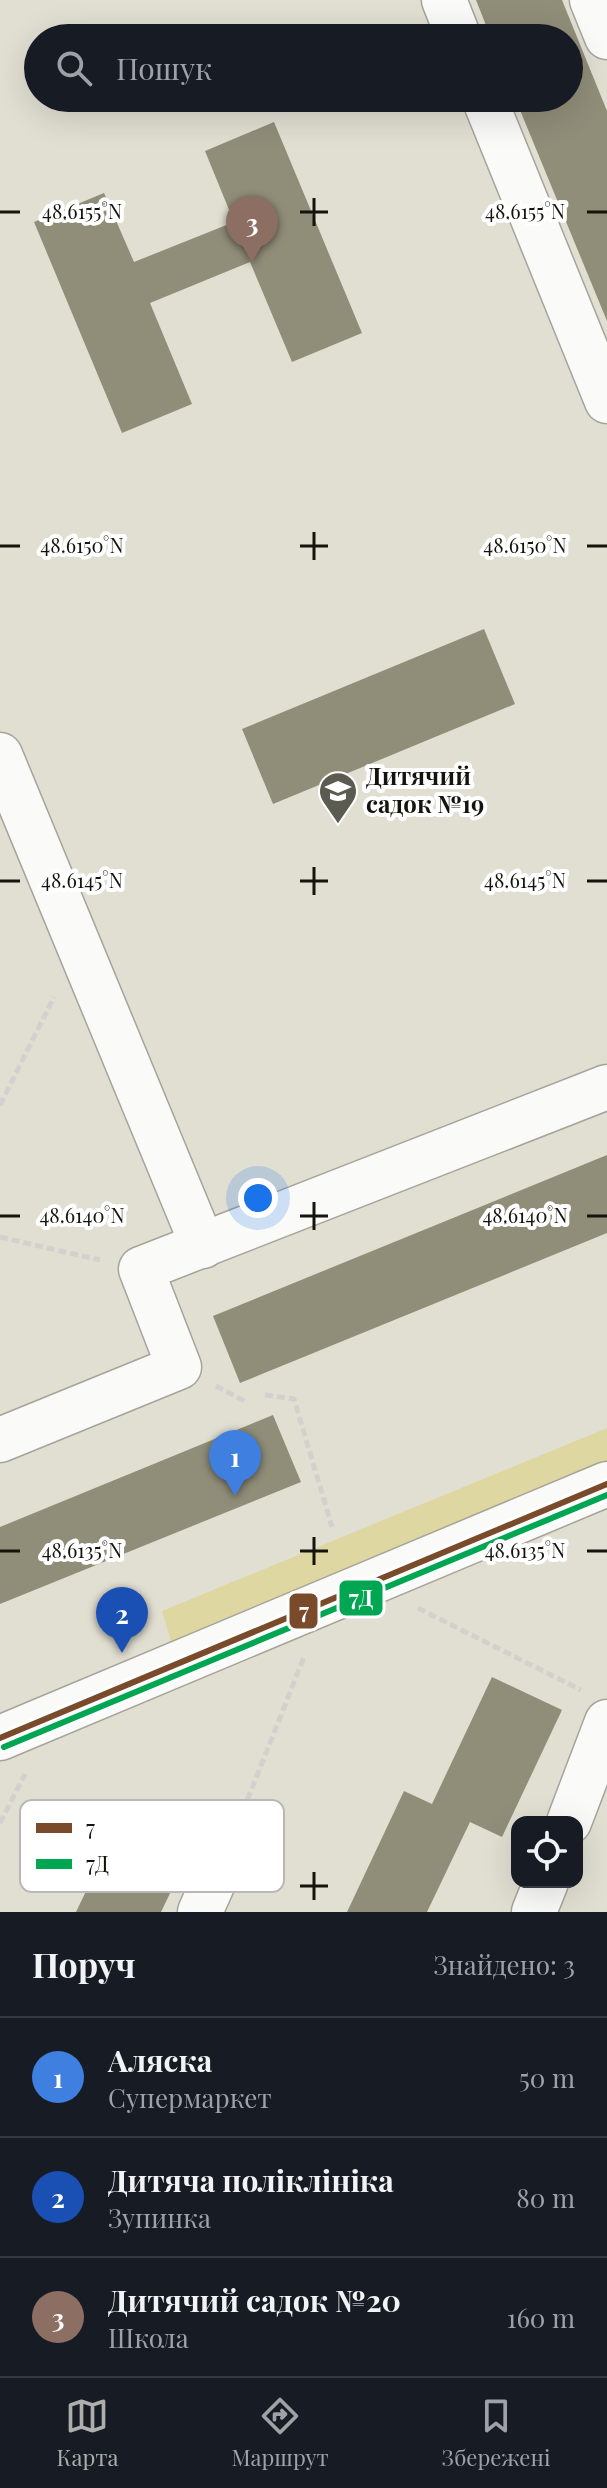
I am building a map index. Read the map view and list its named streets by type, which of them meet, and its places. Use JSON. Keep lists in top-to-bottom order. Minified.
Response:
{"places":{"school or university":["Дитячий садок №19"]},"lines":["transit line 7","transit line 7Д"],"legend":["7","7Д"],"page":{"search":"Пошук","pins":["3","1","2"],"heading":["Поруч","Знайдено: 3"],"list":[{"mark":"1","name":"Аляска","note":"Супермаркет","value":"50 m"},{"mark":"2","name":"Дитяча поліклініка","note":"Зупинка","value":"80 m"},{"mark":"3","name":"Дитячий садок №20","note":"Школа","value":"160 m"}],"nav":["Карта","Маршрут","Збережені"]},"coordinates":["48.6155°N","48.6150°N","48.6145°N","48.6140°N","48.6135°N"]}
